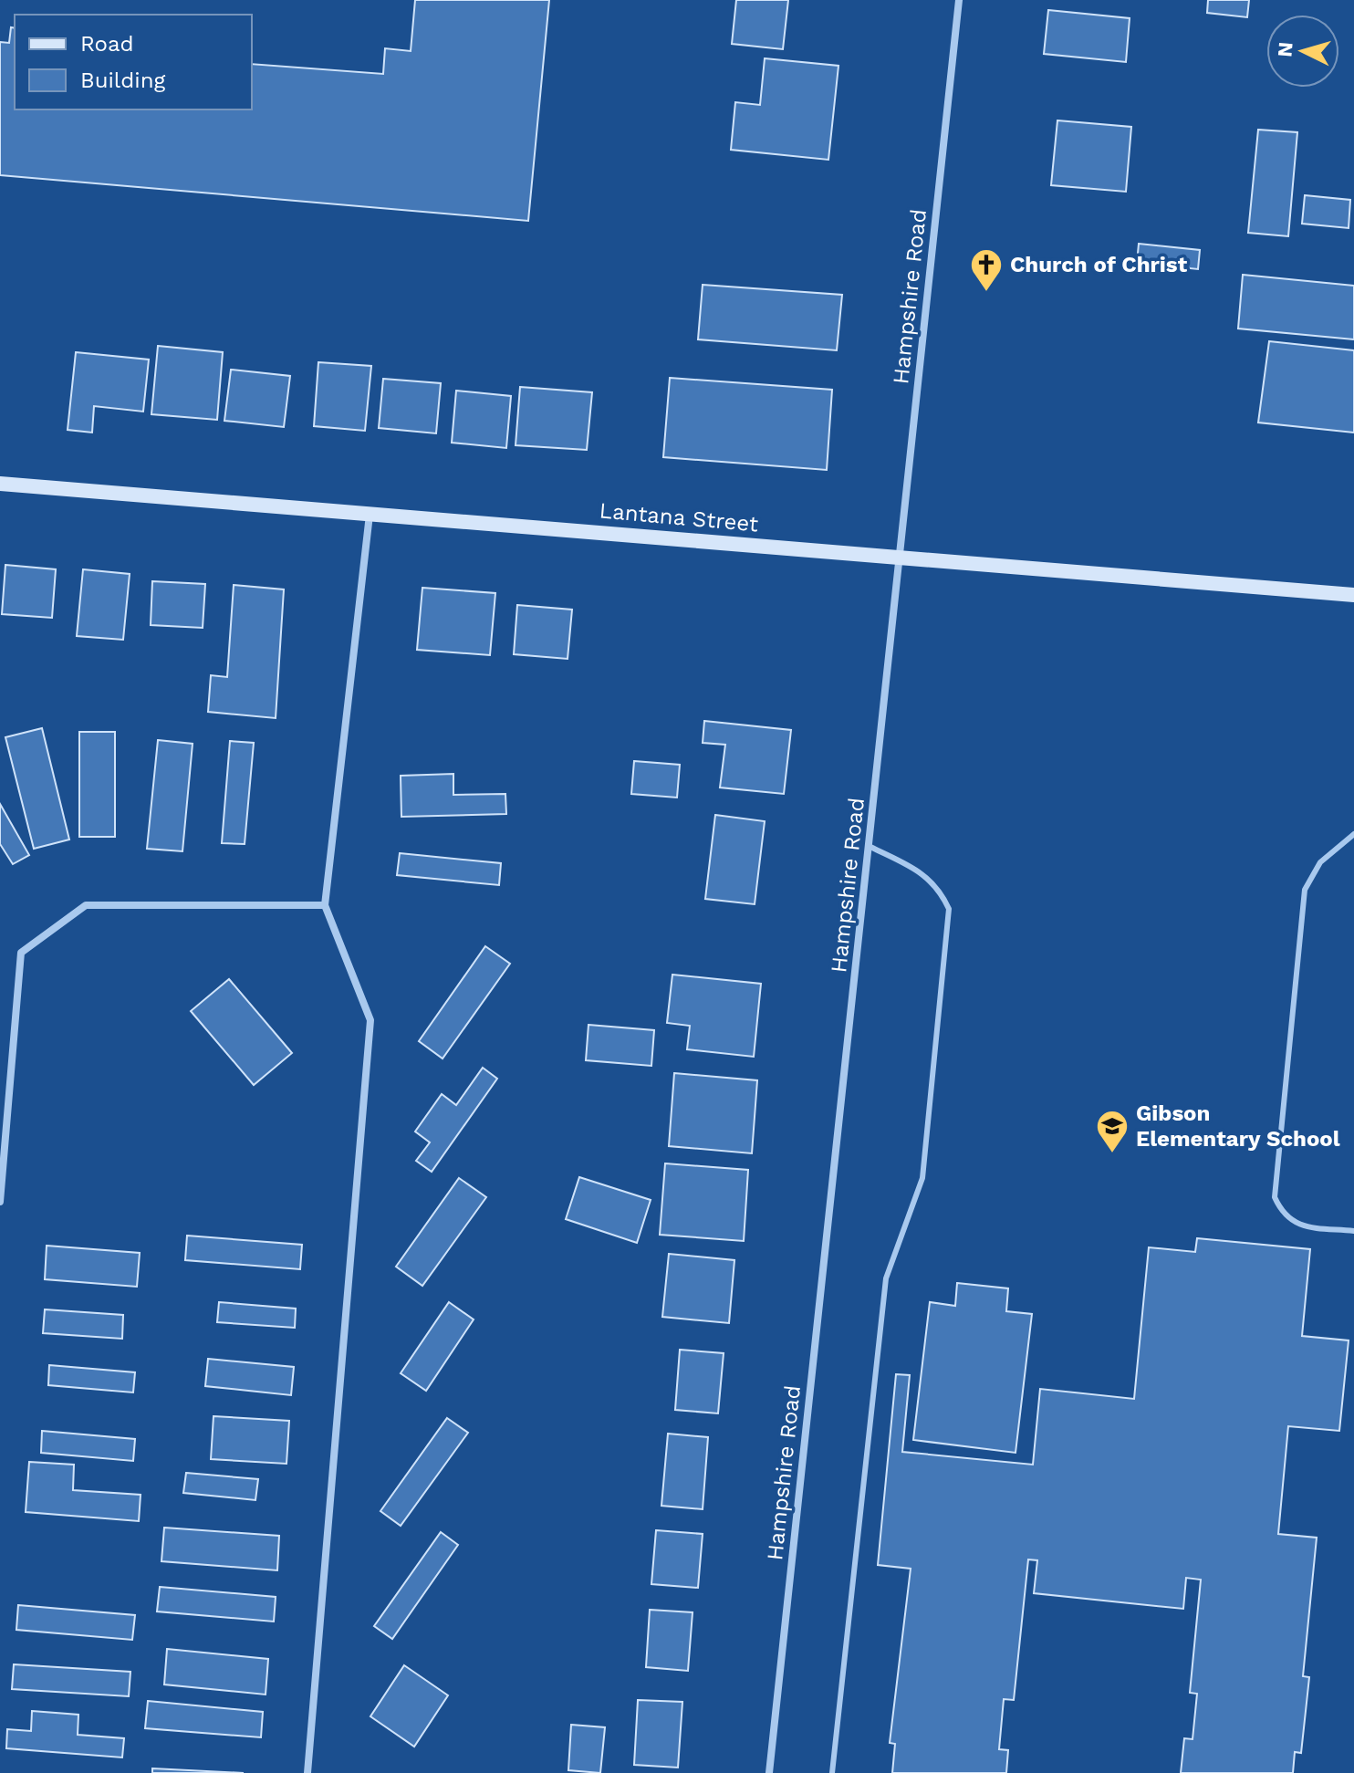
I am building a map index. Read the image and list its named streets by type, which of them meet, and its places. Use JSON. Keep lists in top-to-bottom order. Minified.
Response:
{"streets":{"street":["Hampshire Road","Lantana Street"]},"crossings":[["Hampshire Road","Lantana Street"]],"places":{"church":["Church of Christ"],"school or university":["Gibson Elementary School"]},"legend":["Road","Building"],"north":"left"}
